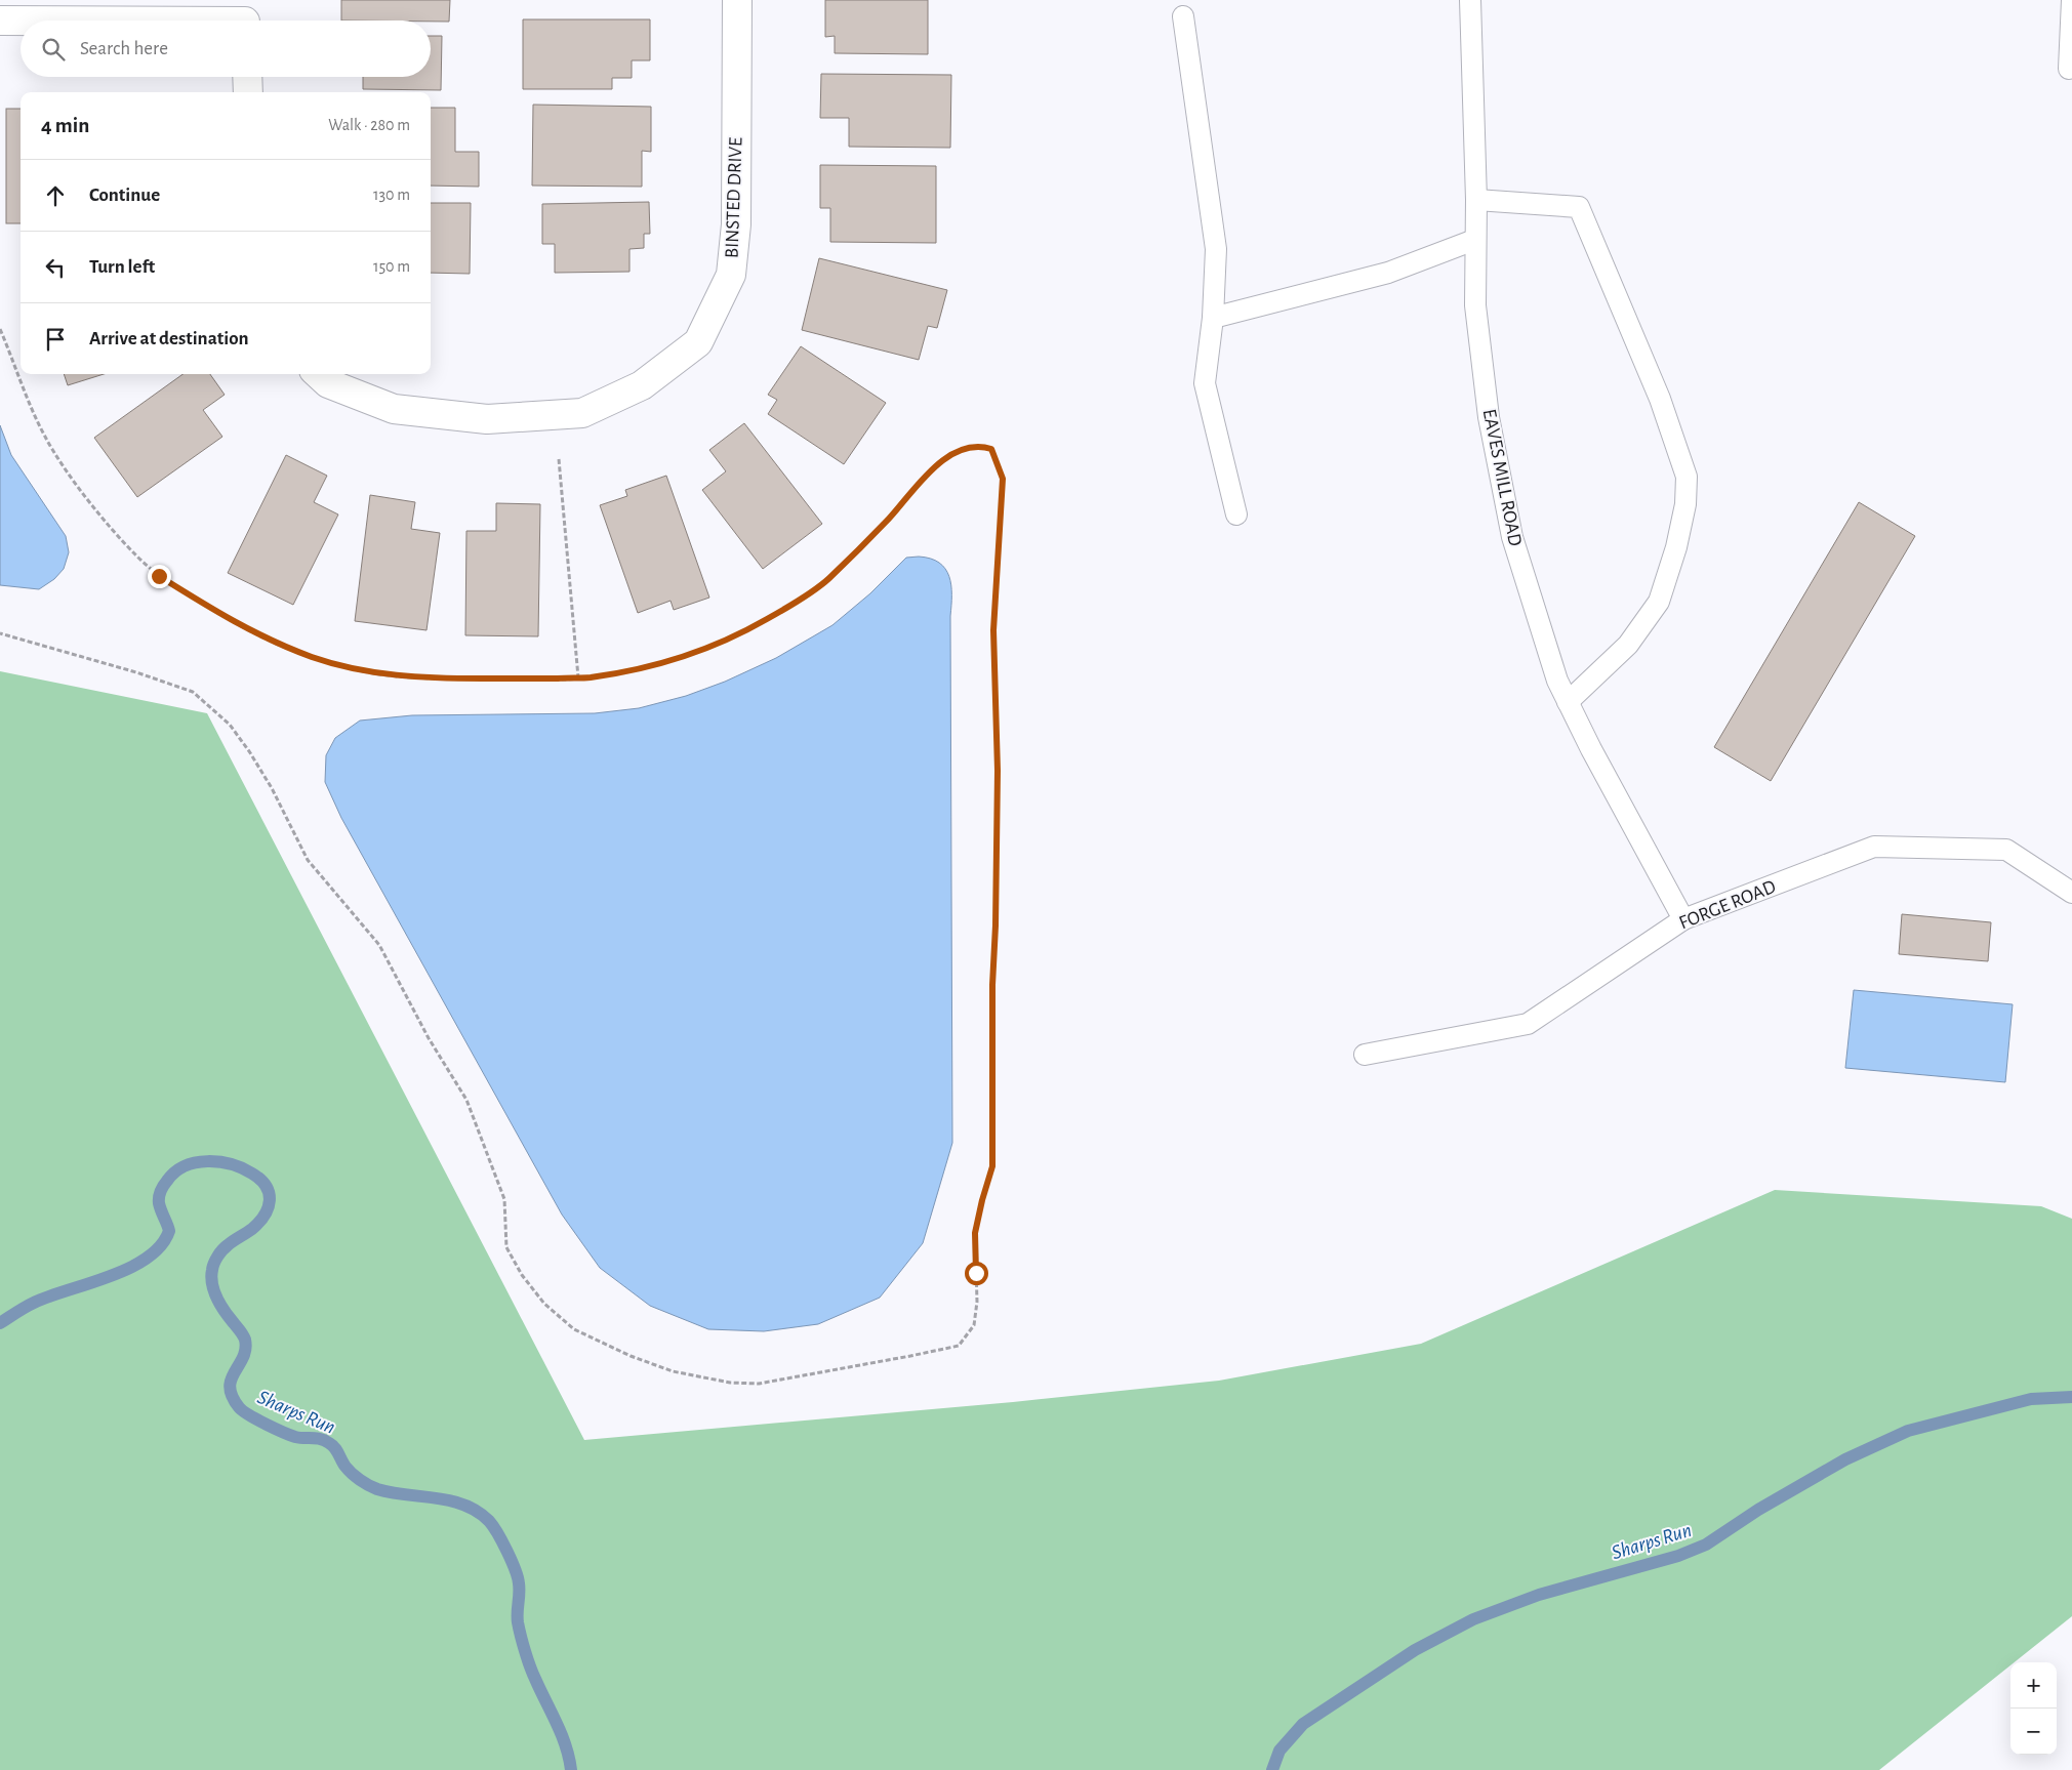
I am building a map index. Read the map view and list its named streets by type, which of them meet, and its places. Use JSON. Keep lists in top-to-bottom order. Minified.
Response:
{"streets":{"street":["BINSTED DRIVE"],"lane":["EAVES MILL ROAD","FORGE ROAD"]},"crossings":[["EAVES MILL ROAD","FORGE ROAD"]],"water":["Sharps Run"],"page":{"search":"Search here","heading":["4 min","Walk · 280 m"],"list":[["Continue","130 m"],["Turn left","150 m"],"Arrive at destination"],"map_buttons":["+","−"]}}
